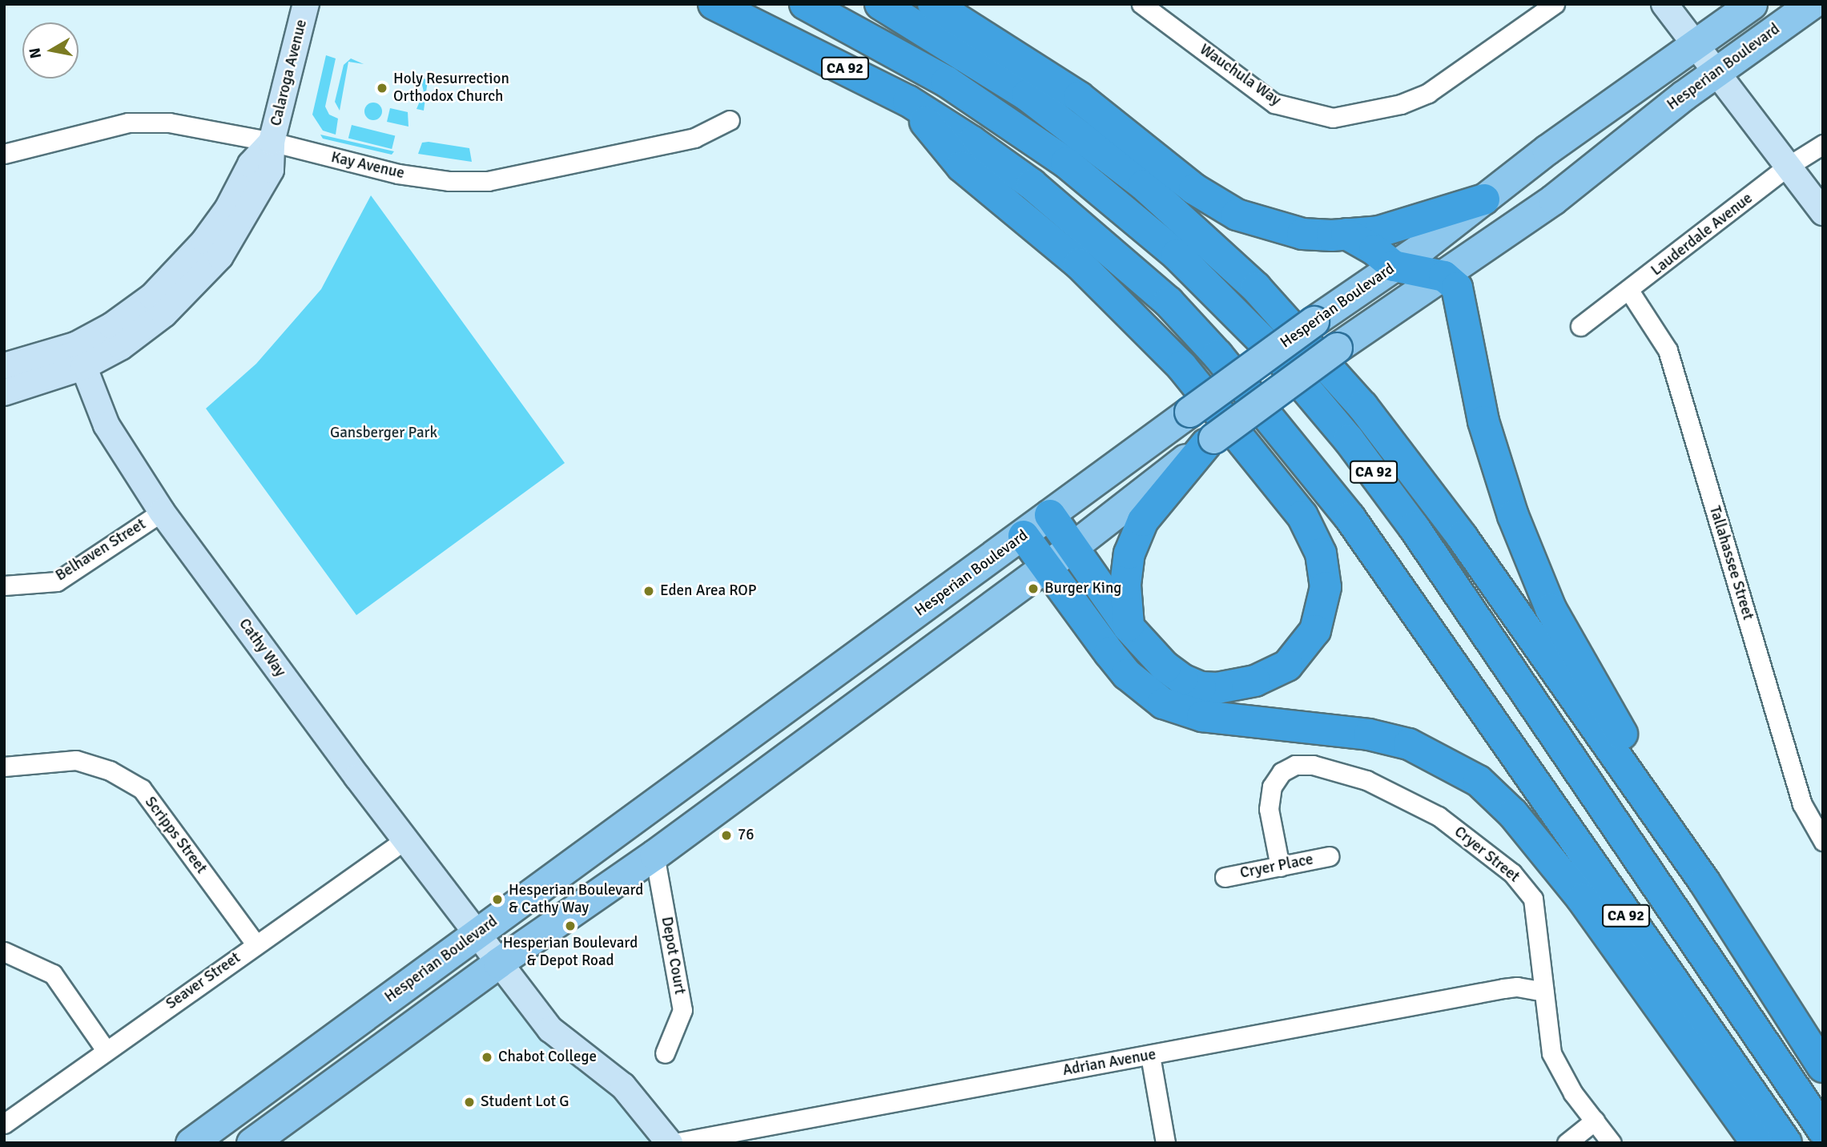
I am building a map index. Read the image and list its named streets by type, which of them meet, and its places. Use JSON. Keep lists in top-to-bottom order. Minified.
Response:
{"streets":{"highway":["CA 92"],"main road":["Hesperian Boulevard"],"street":["Calaroga Avenue","Wauchula Way","Kay Avenue","Lauderdale Avenue","Belhaven Street","Tallahassee Street","Cathy Way","Scripps Street","Cryer Street","Cryer Place","Depot Court","Seaver Street","Adrian Avenue"]},"crossings":[["Hesperian Boulevard","Cathy Way"],["Hesperian Boulevard","Depot Court"],["Calaroga Avenue","Kay Avenue"],["Calaroga Avenue","Cathy Way"],["Lauderdale Avenue","Tallahassee Street"],["Belhaven Street","Cathy Way"],["Cathy Way","Seaver Street"],["Scripps Street","Seaver Street"],["Cryer Street","Cryer Place"],["Cryer Street","Adrian Avenue"]],"parks":["Gansberger Park"],"places":["Holy Resurrection Orthodox Church","Burger King","Eden Area ROP","76","Hesperian Boulevard & Cathy Way","Hesperian Boulevard & Depot Road","Chabot College","Student Lot G"],"north":"left"}
